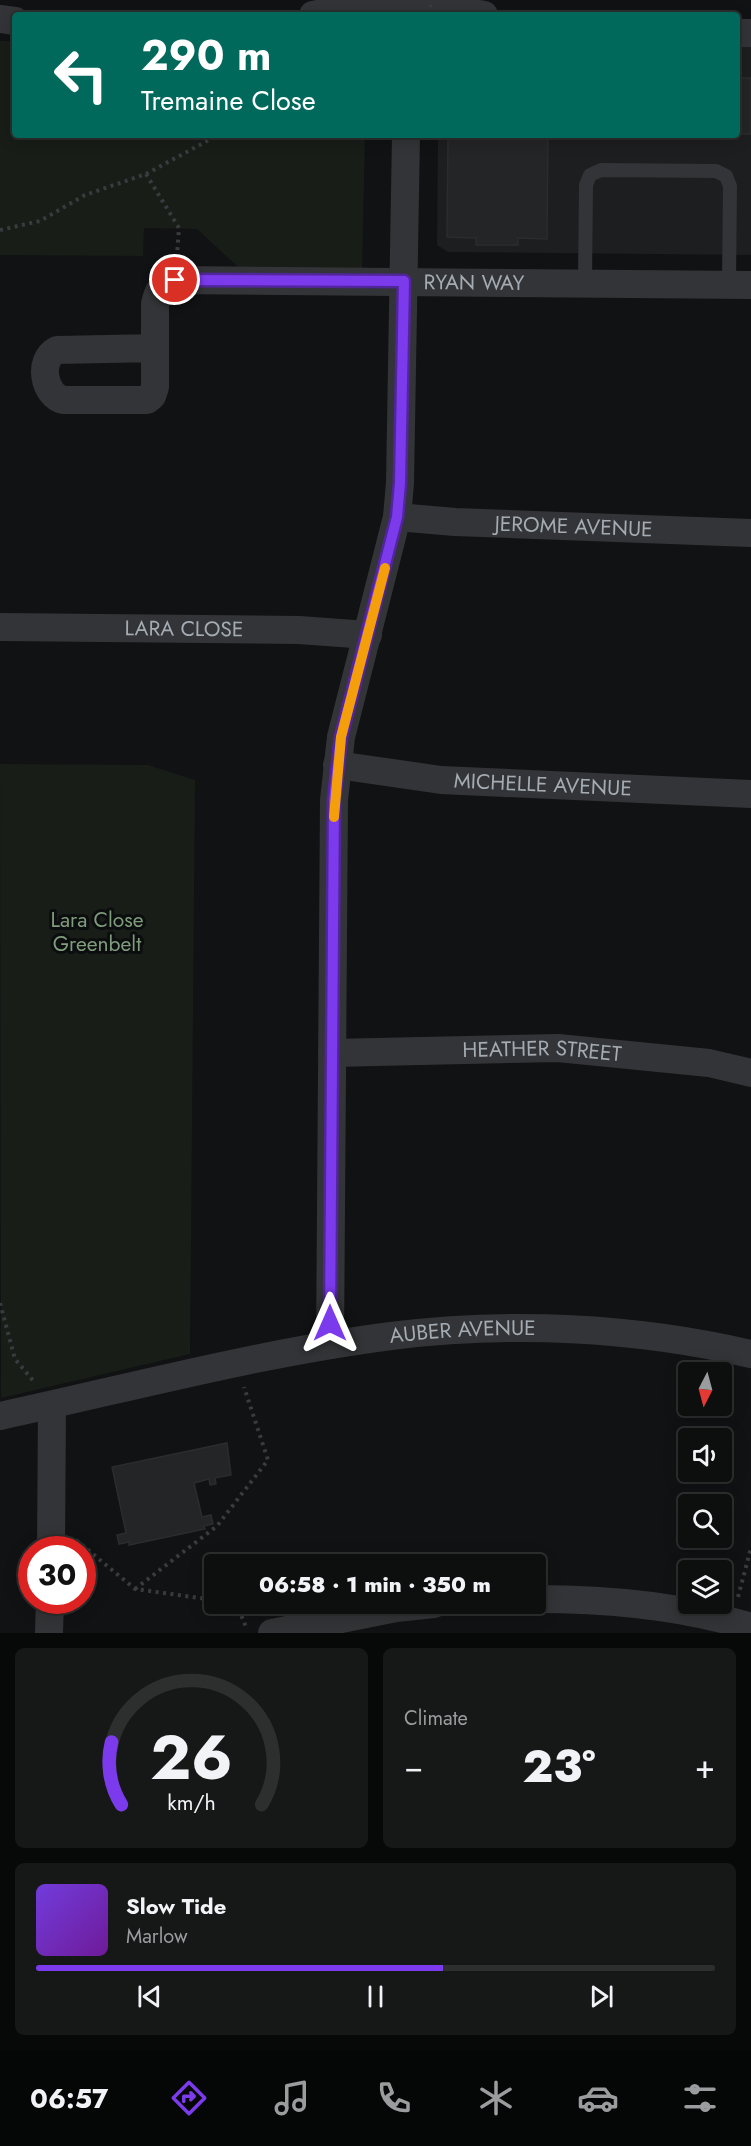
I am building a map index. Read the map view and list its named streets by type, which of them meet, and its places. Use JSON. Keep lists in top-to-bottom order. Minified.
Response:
{"streets":{"street":["RYAN WAY","JEROME AVENUE","LARA CLOSE","MICHELLE AVENUE","HEATHER STREET","AUBER AVENUE"]},"crossings":[["RYAN WAY","JEROME AVENUE"],["RYAN WAY","LARA CLOSE"],["RYAN WAY","MICHELLE AVENUE"],["RYAN WAY","HEATHER STREET"],["RYAN WAY","AUBER AVENUE"]],"parks":["Lara Close Greenbelt"],"north":"bottom","page":{"turn":["290 m","Tremaine Close"],"limit":"30","trip":"06:58 · 1 min · 350 m","tile":"Climate","heat":["−","23°","+"],"song":["Slow Tide","Marlow"],"tabs":"06:57","gauge":["26","km/h"]}}
